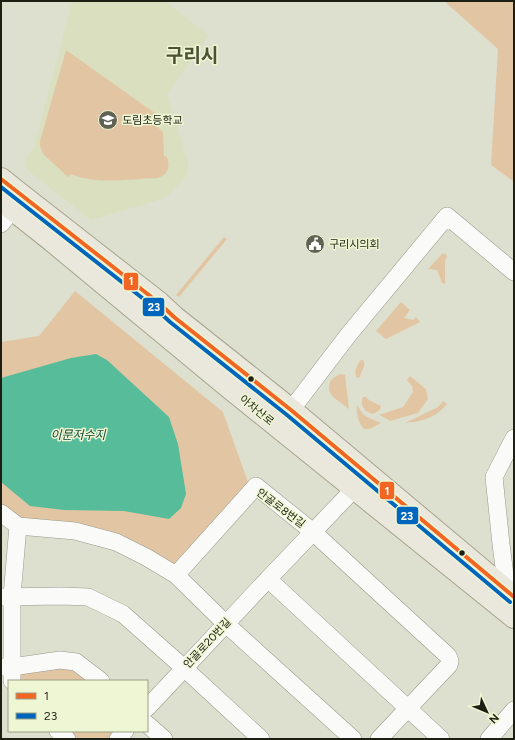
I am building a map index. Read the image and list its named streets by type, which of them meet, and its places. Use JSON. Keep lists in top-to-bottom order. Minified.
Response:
{"streets":{"main road":["아차산로"],"street":["안골로8번길","안골로20번길"]},"crossings":[["안골로8번길","안골로20번길"]],"districts":["구리시"],"water":["이문저수지"],"places":{"school or university":["도림초등학교"],"public building":["구리시의회"]},"lines":["transit line 1","transit line 23"],"legend":["1","23"],"north":"bottom right"}
